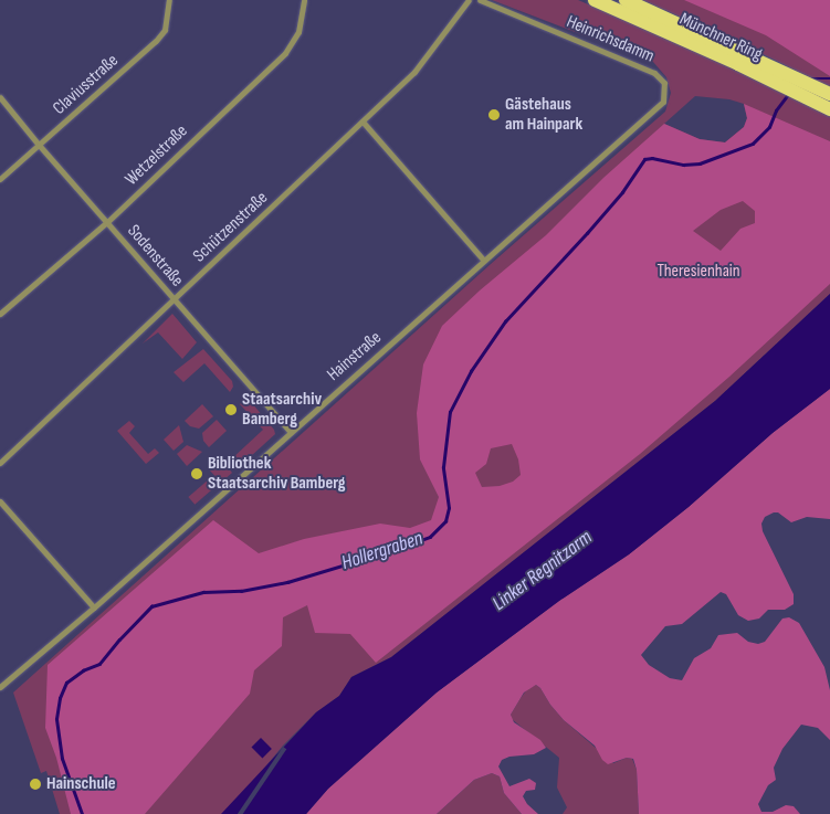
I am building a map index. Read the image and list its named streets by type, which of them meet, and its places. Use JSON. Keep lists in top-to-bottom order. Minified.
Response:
{"streets":{"main road":["Münchner Ring"],"street":["Heinrichsdamm","Claviusstraße","Wetzelstraße","Schützenstraße","Sodenstraße","Hainstraße"]},"crossings":[["Heinrichsdamm","Hainstraße"],["Claviusstraße","Sodenstraße"],["Wetzelstraße","Sodenstraße"],["Schützenstraße","Sodenstraße"],["Sodenstraße","Hainstraße"]],"water":["Hollergraben","Linker Regnitzarm"],"parks":["Theresienhain"],"places":["Gästehaus am Hainpark","Staatsarchiv Bamberg","Bibliothek Staatsarchiv Bamberg","Hainschule"]}
